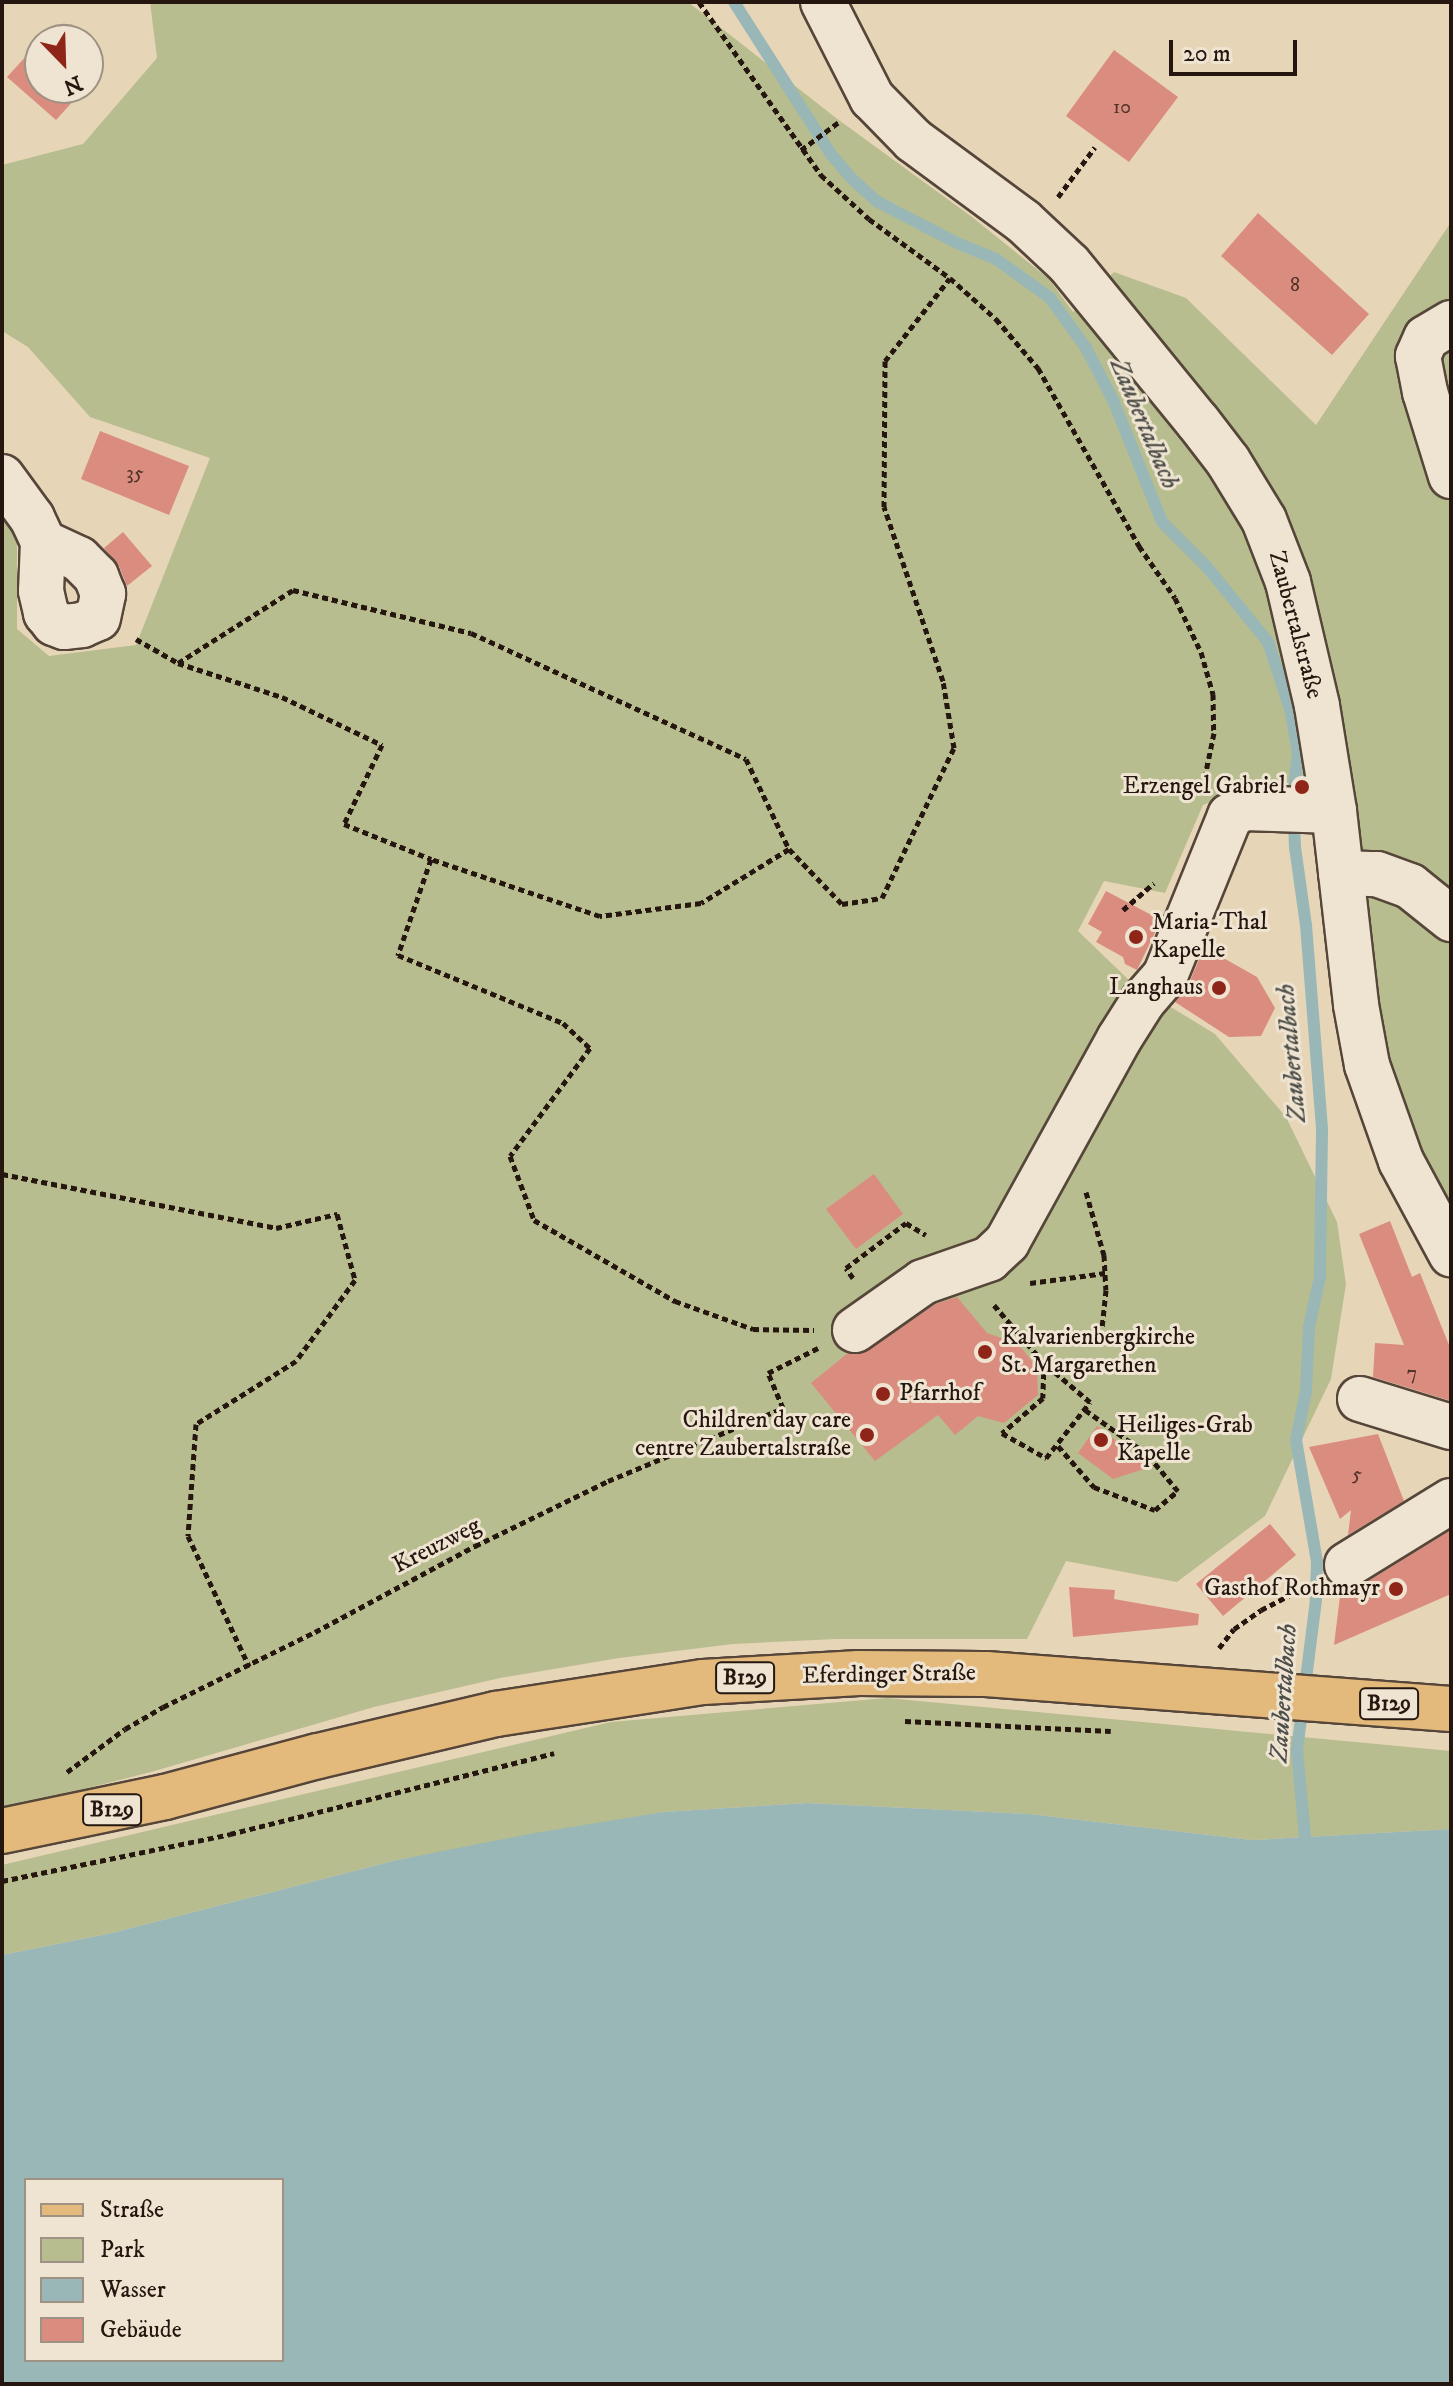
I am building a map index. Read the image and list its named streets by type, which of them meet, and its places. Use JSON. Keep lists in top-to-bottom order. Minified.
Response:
{"streets":{"main road":["Eferdinger Straße","B129"],"street":["Zaubertalstraße"],"path":["Kreuzweg"]},"crossings":[["Kreuzweg","Eferdinger Straße"]],"water":["Zaubertalbach"],"places":["Erzengel Gabriel","Maria-Thal Kapelle","Langhaus","Kalvarienbergkirche St. Margarethen","Pfarrhof","Children day care centre Zaubertalstraße","Heiliges-Grab Kapelle","Gasthof Rothmayr"],"house_numbers":["10","8","35","7","5"],"legend":["Straße","Park","Wasser","Gebäude"],"scale_bar":"20 m","north":"bottom right"}
